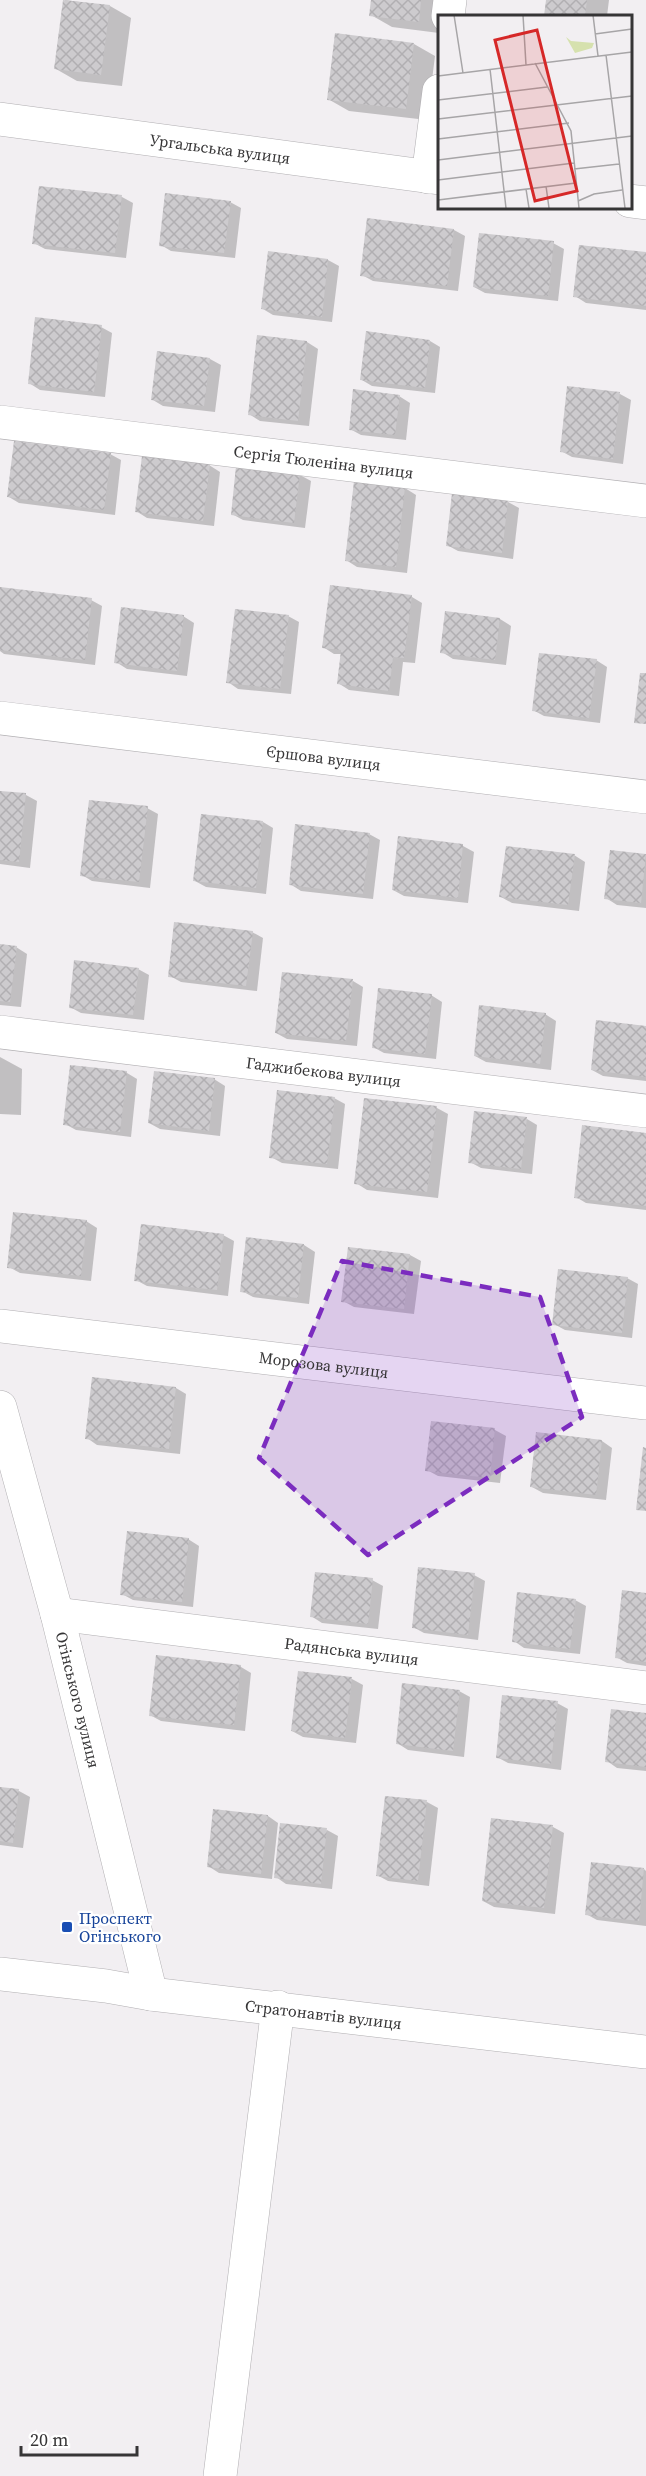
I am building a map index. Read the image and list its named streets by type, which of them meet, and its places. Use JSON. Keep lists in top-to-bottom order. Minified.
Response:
{"streets":{"street":["Ургальська вулиця","Сергія Тюленіна вулиця","Єршова вулиця","Гаджибекова вулиця","Морозова вулиця","Радянська вулиця","Огінського вулиця","Стратонавтів вулиця"]},"crossings":[["Радянська вулиця","Огінського вулиця"],["Огінського вулиця","Стратонавтів вулиця"]],"places":{"transit":["Проспект Огінського"]},"scale_bar":"20 m"}
